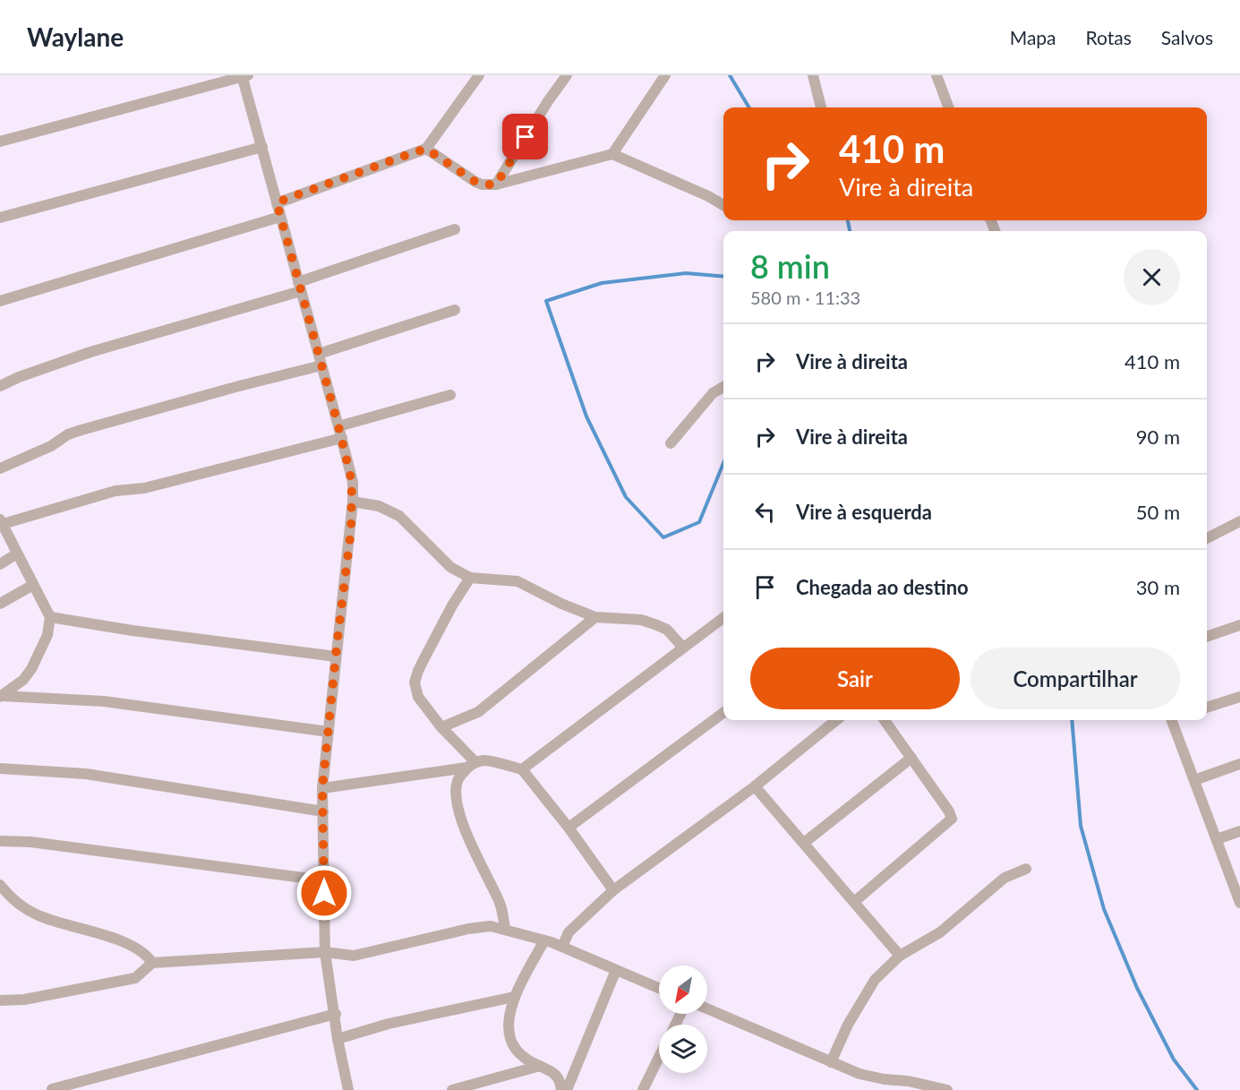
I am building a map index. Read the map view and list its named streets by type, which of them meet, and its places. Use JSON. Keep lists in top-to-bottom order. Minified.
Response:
{"north":"bottom left","page":{"header":"Waylane","nav":["Mapa","Rotas","Salvos"],"turn":["410 m","Vire à direita"],"heading":["8 min","580 m · 11:33"],"list":[{"name":"Vire à direita","value":"410 m"},{"name":"Vire à direita","value":"90 m"},{"name":"Vire à esquerda","value":"50 m"},{"name":"Chegada ao destino","value":"30 m"}],"buttons":["Sair","Compartilhar"]}}
